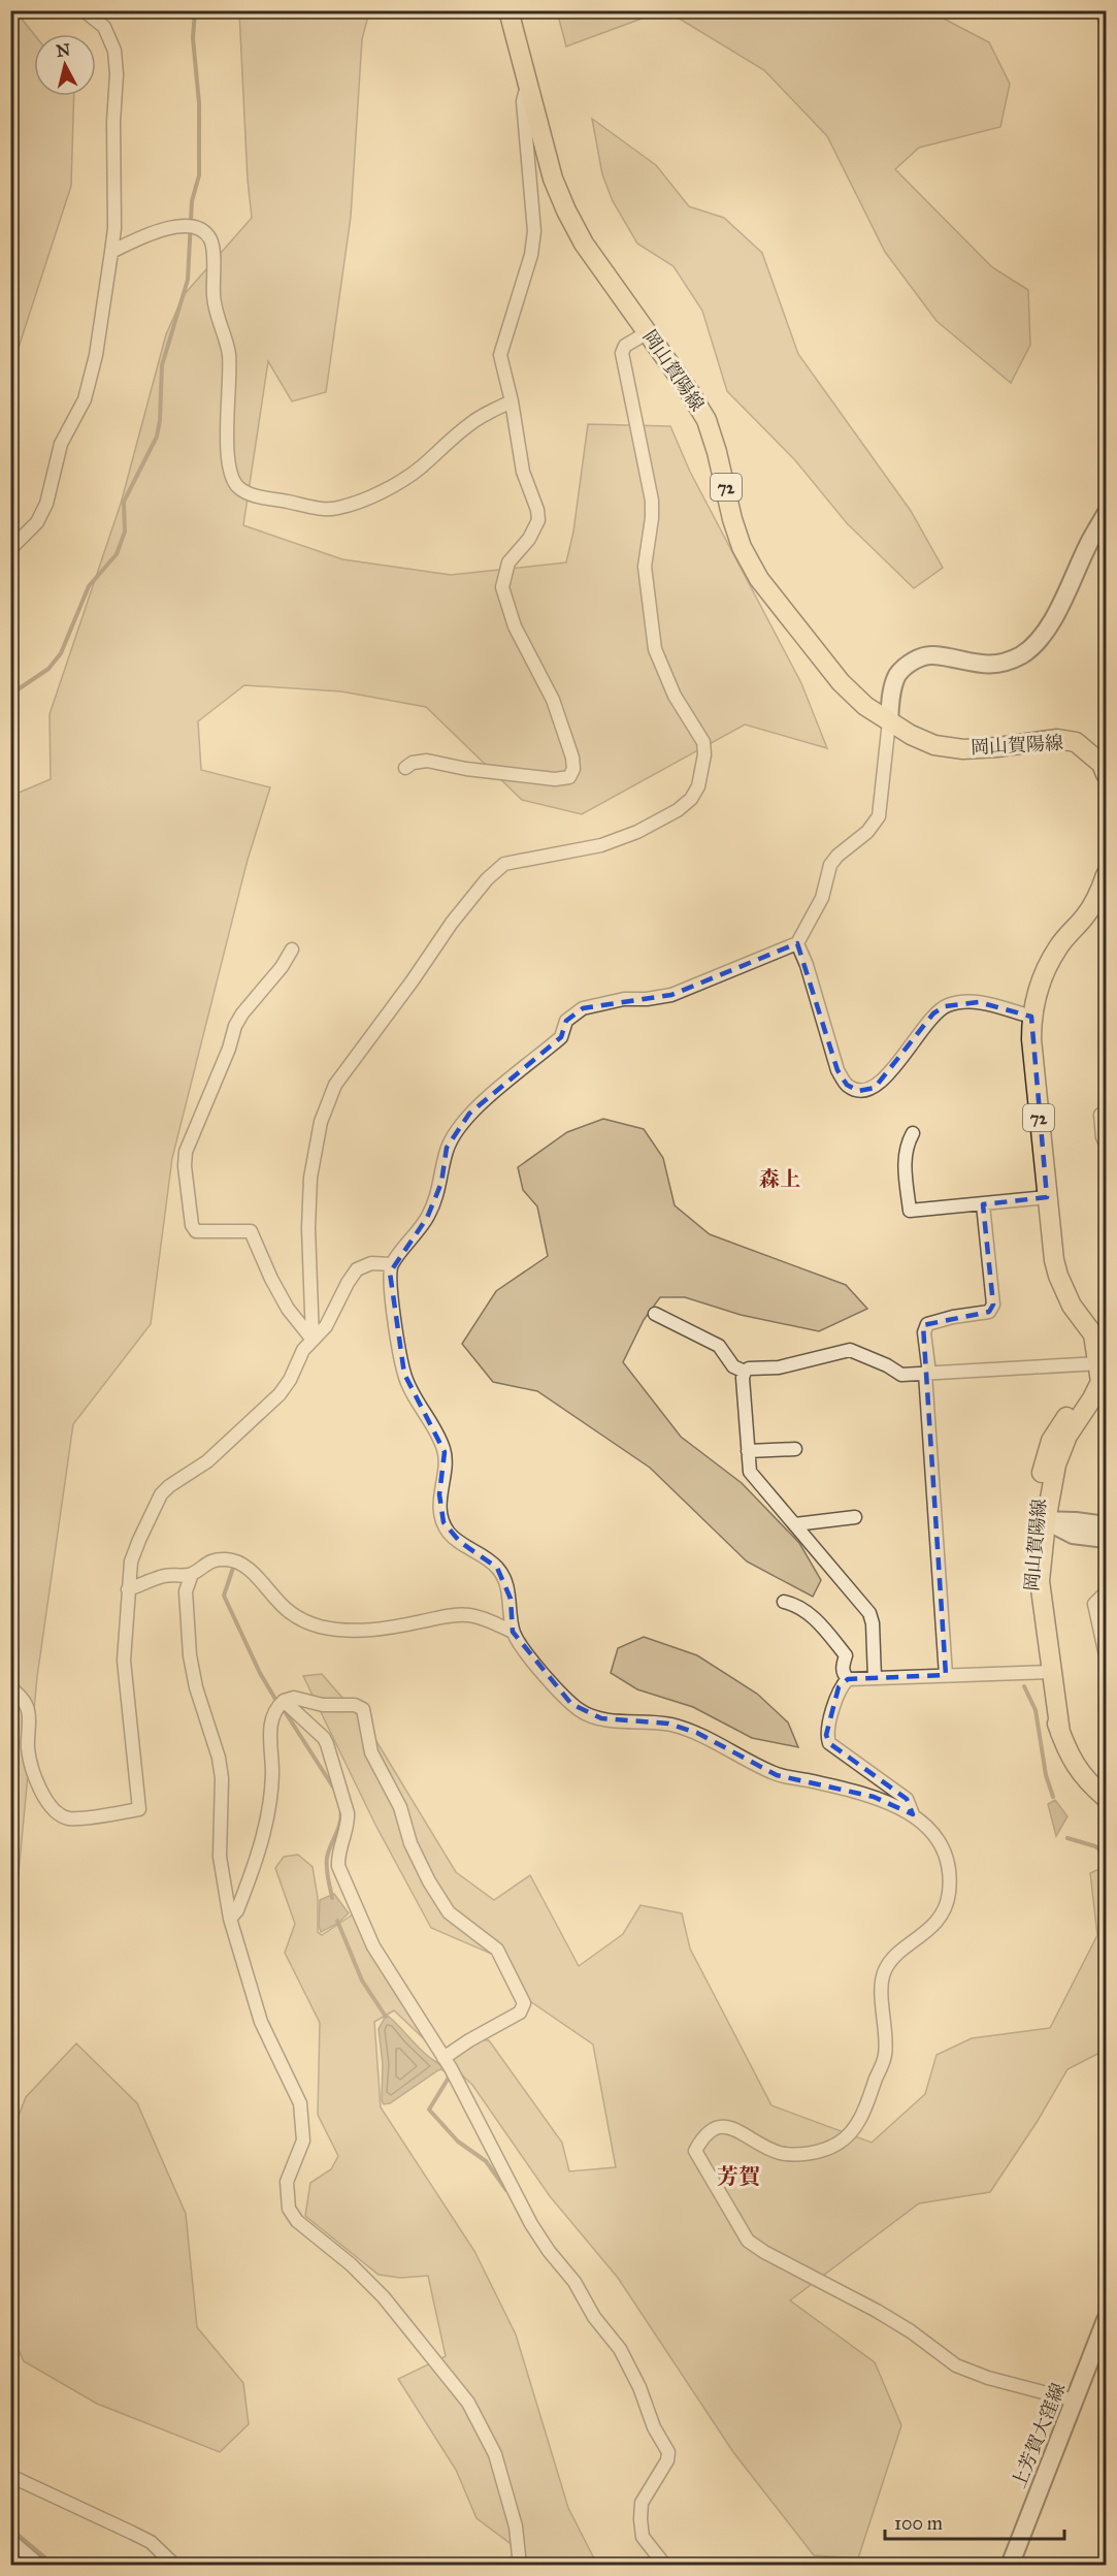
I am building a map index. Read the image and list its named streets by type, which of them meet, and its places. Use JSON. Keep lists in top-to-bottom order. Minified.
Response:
{"streets":{"main road":["岡山賀陽線","72"],"street":["上芳賀大窪線"]},"crossings":[["岡山賀陽線","72"]],"districts":["森上","芳賀"],"scale_bar":"100 m","north":"top"}
